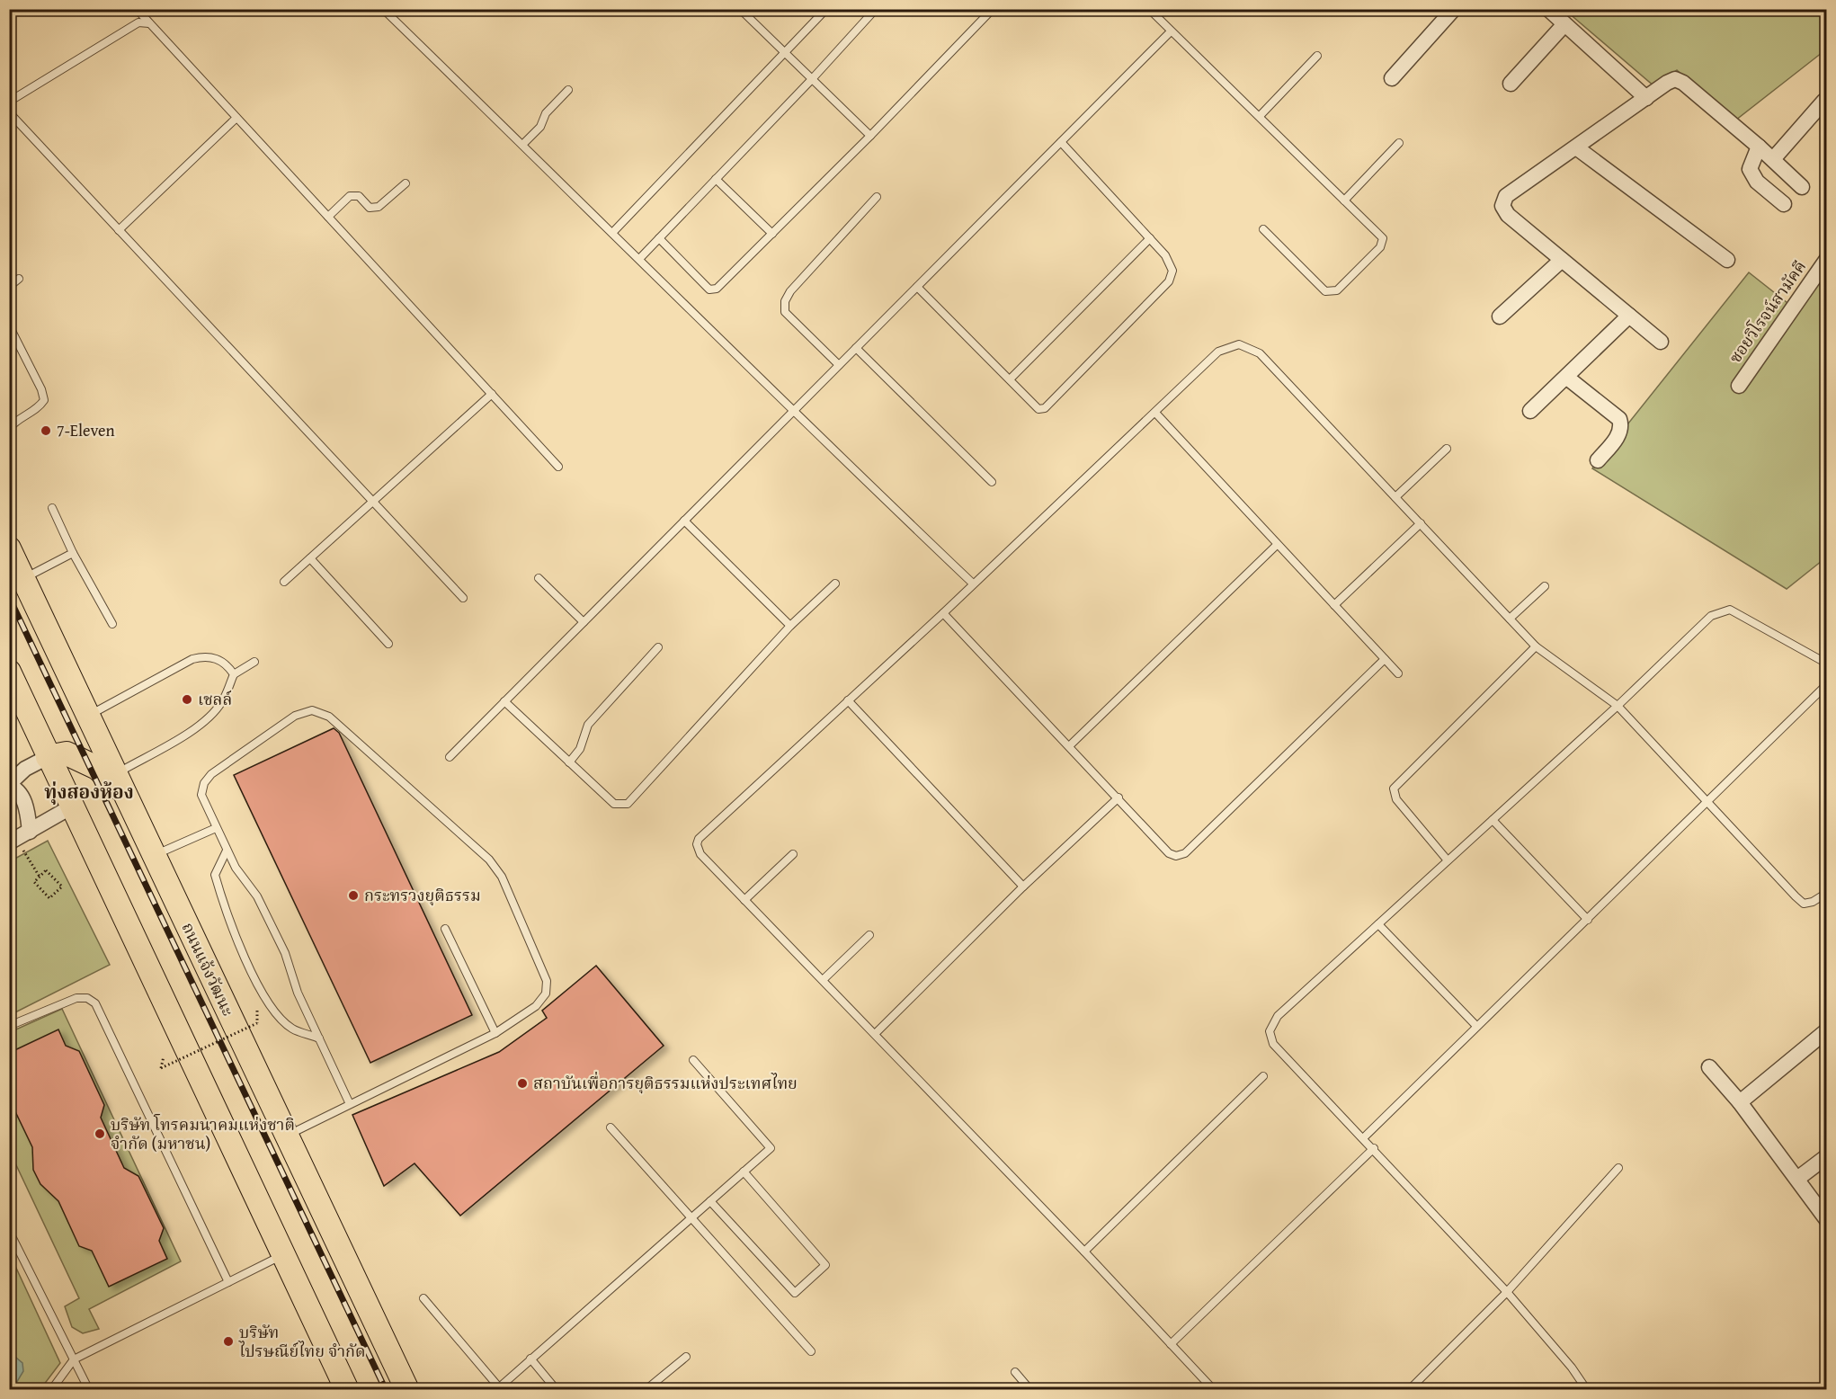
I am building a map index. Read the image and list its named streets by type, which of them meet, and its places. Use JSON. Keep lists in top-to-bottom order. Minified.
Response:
{"streets":{"main road":["ถนนแจ้งวัฒนะ"],"street":["ซอยวิโรจน์สามัคคี"]},"districts":["ทุ่งสองห้อง"],"places":["7-Eleven","เชลล์","กระทรวงยุติธรรม","สถาบันเพื่อการยุติธรรมแห่งประเทศไทย","บริษัท โทรคมนาคมแห่งชาติ จำกัด (มหาชน)","บริษัท ไปรษณีย์ไทย จำกัด"]}
